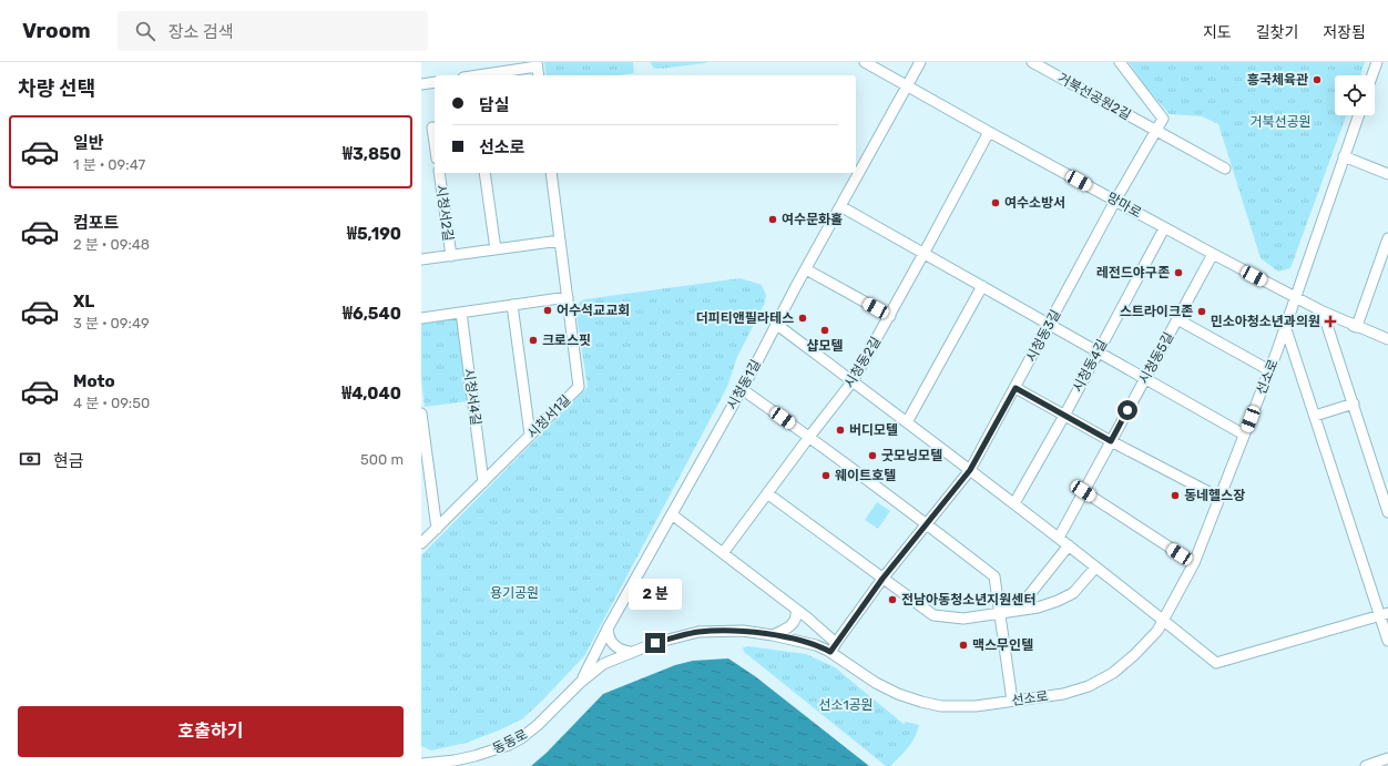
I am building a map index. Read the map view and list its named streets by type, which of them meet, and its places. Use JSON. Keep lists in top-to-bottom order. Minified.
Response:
{"streets":{"street":["거북선공원2길","망마로","시청서2길","시청동3길","시청동5길","시청동2길","시청동4길","선소로","시청동1길","시청서4길","시청서1길","동동로"]},"crossings":[["거북선공원2길","망마로"],["거북선공원2길","시청동3길"],["망마로","시청동3길"],["망마로","시청동5길"],["망마로","시청동2길"],["망마로","시청동4길"],["망마로","선소로"],["망마로","시청동1길"],["시청서2길","시청서1길"],["시청동3길","선소로"],["시청동5길","선소로"],["선소로","시청동1길"],["선소로","동동로"],["시청동1길","동동로"],["시청서4길","시청서1길"]],"parks":["거북선공원","용기공원","선소1공원"],"places":{"other":["흥국체육관","여수소방서","여수문화홀","레전드야구존","어수석교교회","스트라이크존","더피티앤필라테스","샵모텔","크로스핏","버디모텔","굿모닝모텔","웨이트호텔","동네헬스장","전남아동청소년지원센터","맥스무인텔"],"health":["민소아청소년과의원"]},"page":{"header":"Vroom","search":"장소 검색","nav":["지도","길찾기","저장됨"],"heading":"차량 선택","banner":["담실","선소로"],"list":[{"name":"일반","note":"1 분 · 09:47","value":"₩3,850"},{"name":"컴포트","note":"2 분 · 09:48","value":"₩5,190"},{"name":"XL","note":"3 분 · 09:49","value":"₩6,540"},{"name":"Moto","note":"4 분 · 09:50","value":"₩4,040"}],"pay":["현금","500 m"],"bubble":"2 분","buttons":"호출하기"}}
